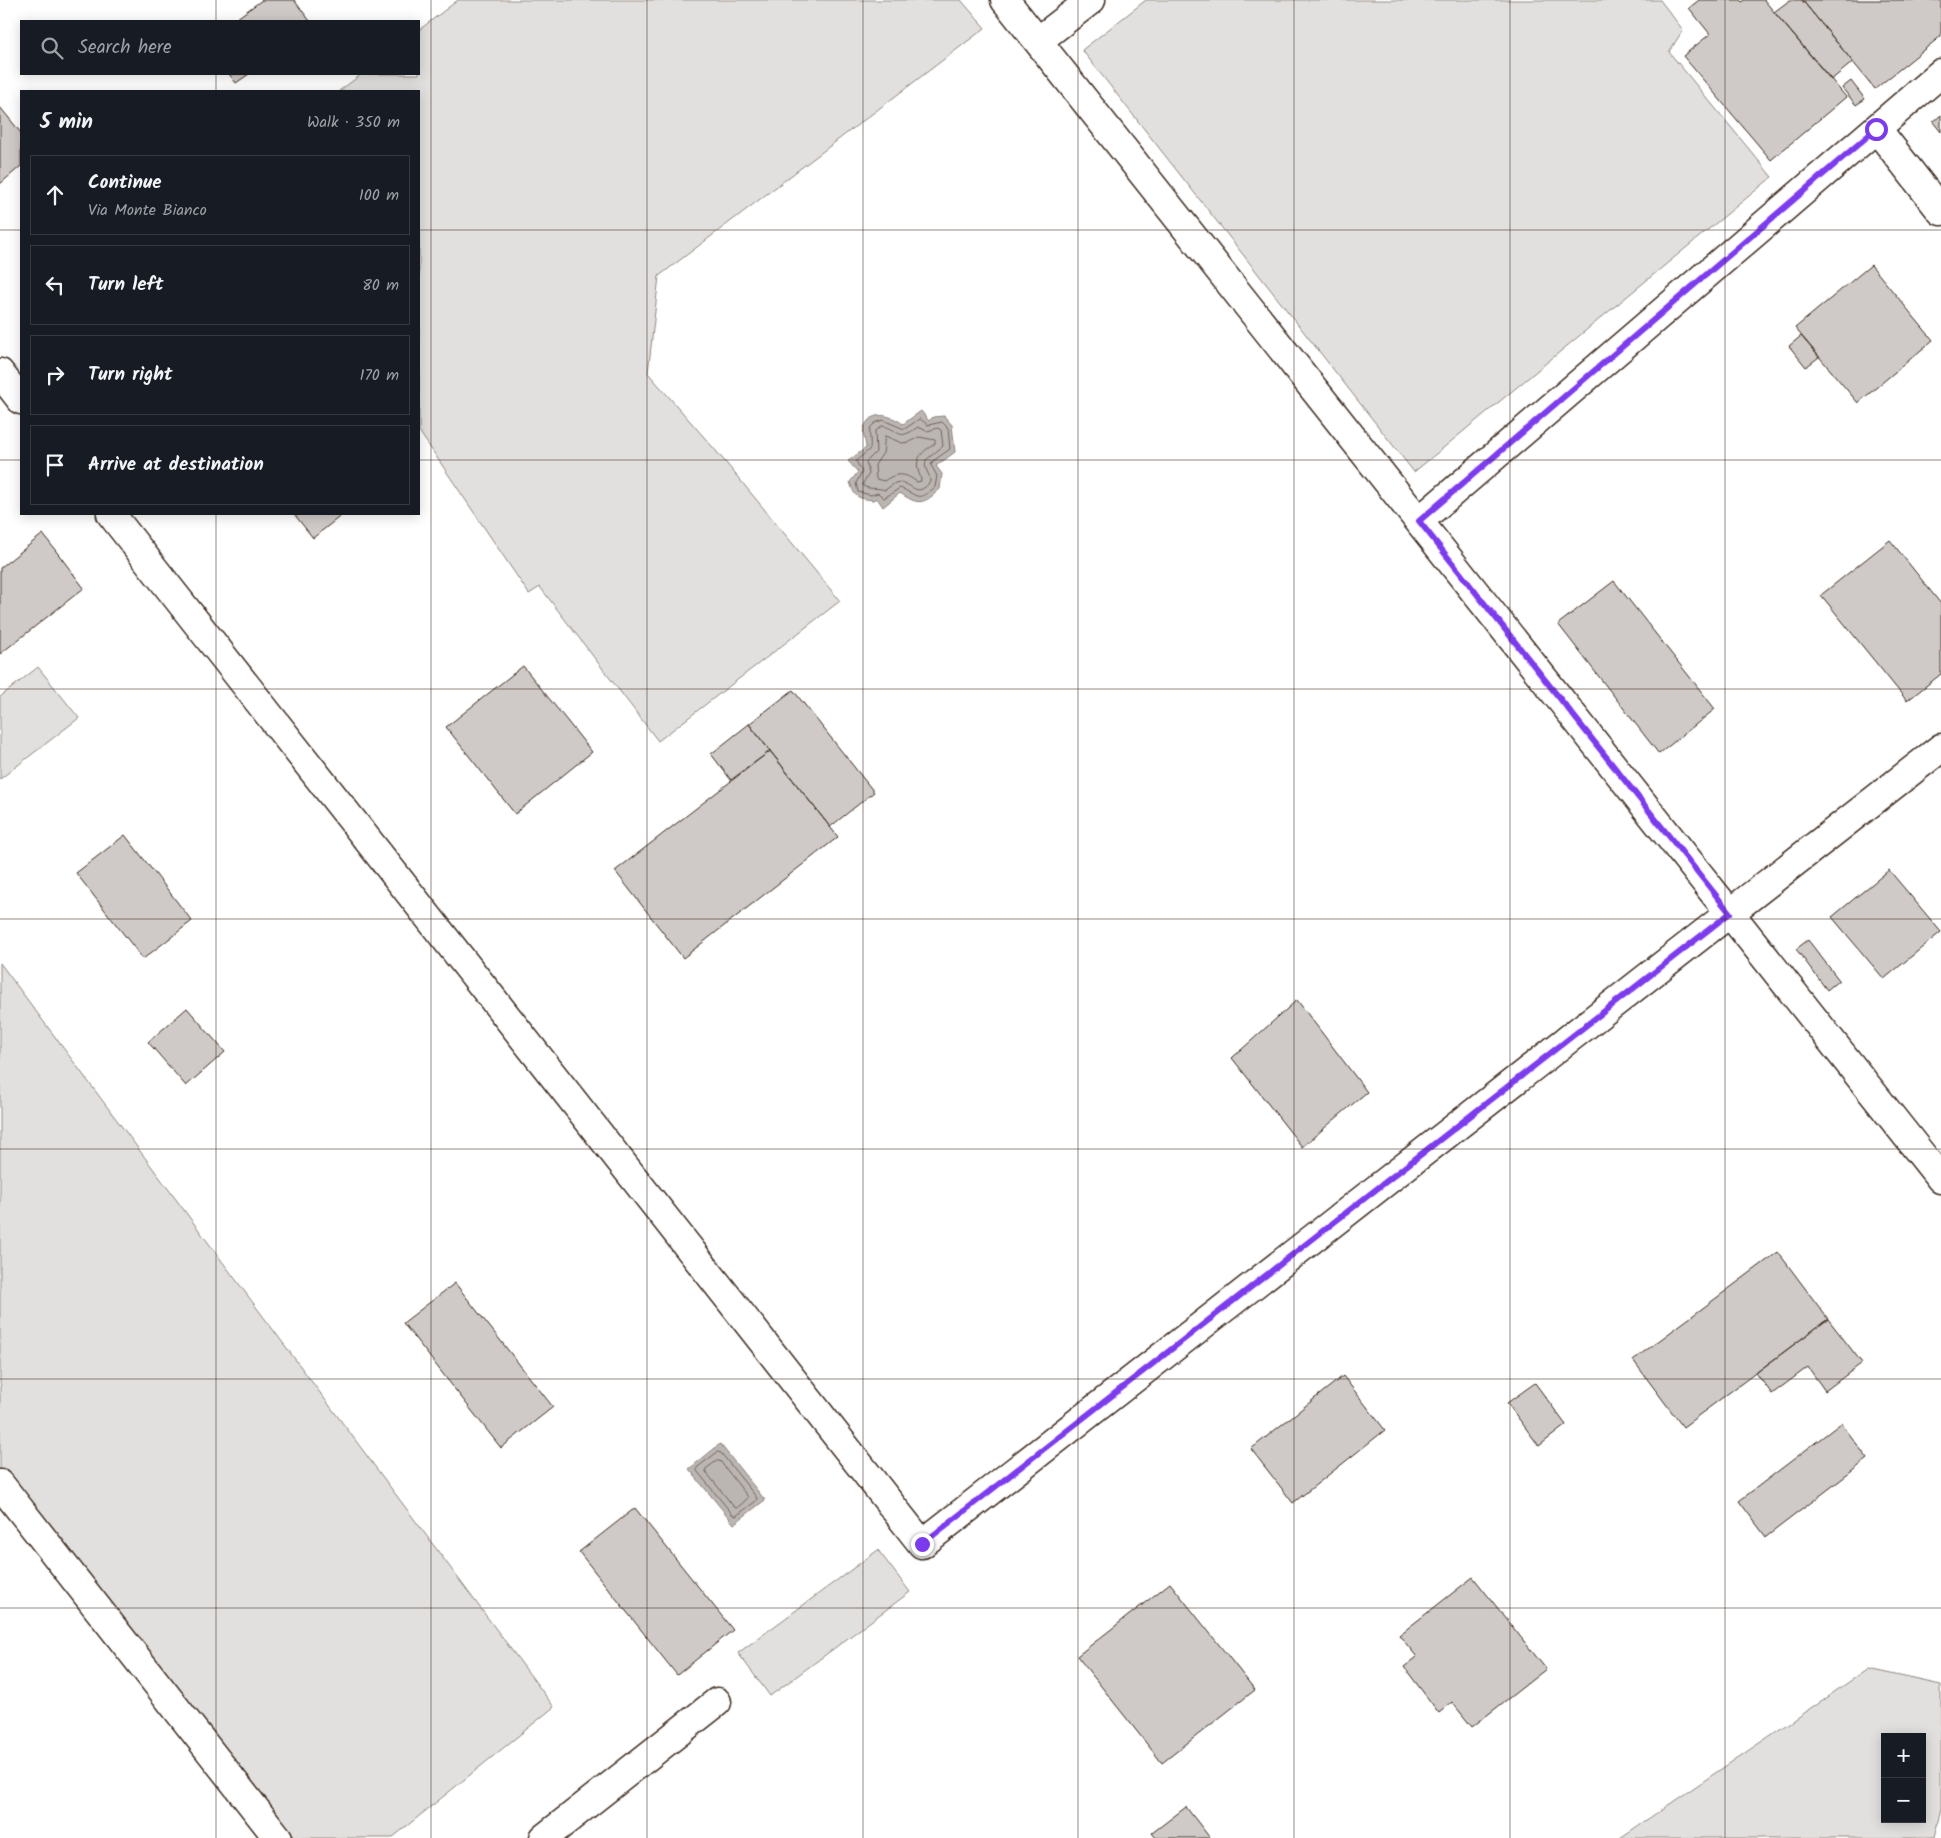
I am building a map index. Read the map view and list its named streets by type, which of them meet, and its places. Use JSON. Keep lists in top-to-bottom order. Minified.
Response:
{"page":{"search":"Search here","heading":["5 min","Walk · 350 m"],"list":[["Continue","Via Monte Bianco","100 m"],["Turn left","80 m"],["Turn right","170 m"],"Arrive at destination"],"map_buttons":["+","−"]}}
